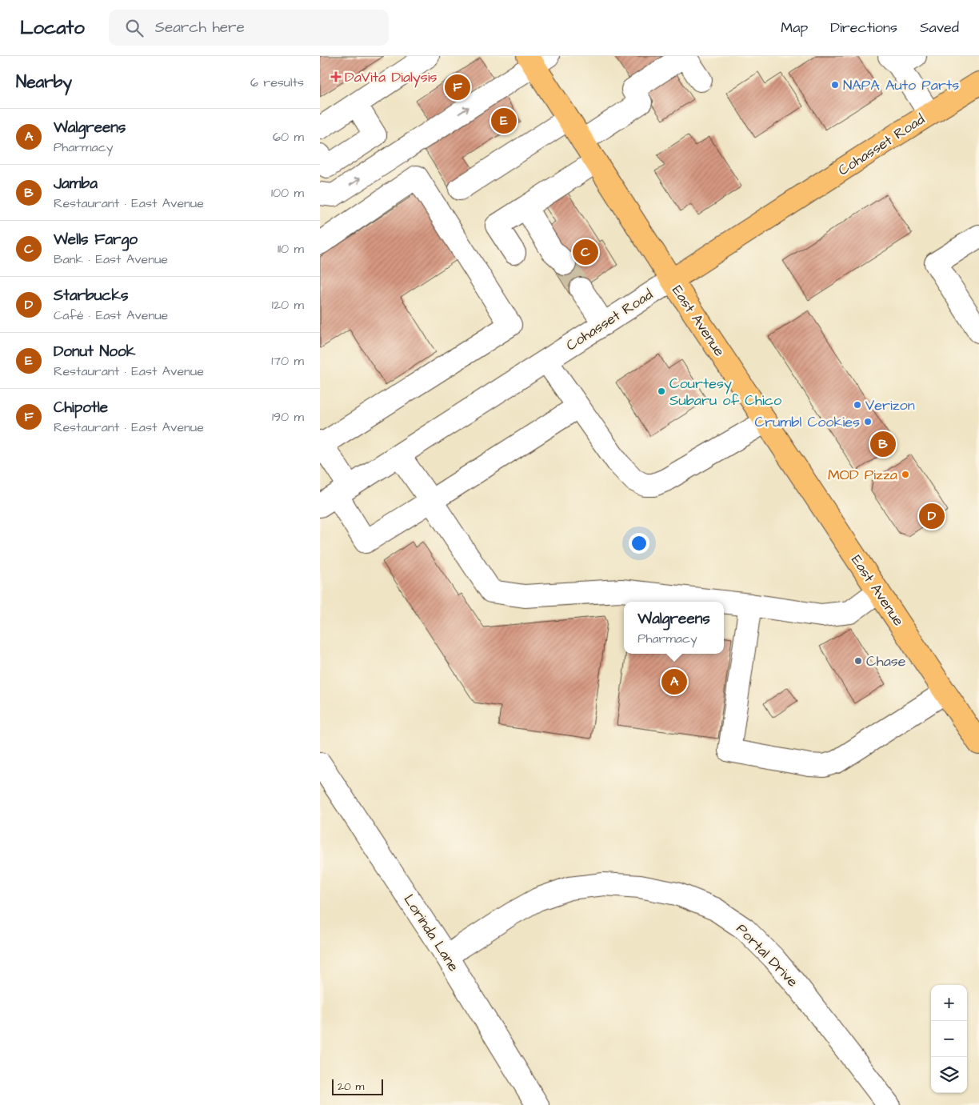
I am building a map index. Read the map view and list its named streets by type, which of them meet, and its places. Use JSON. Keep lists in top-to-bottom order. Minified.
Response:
{"streets":{"main road":["Cohasset Road","East Avenue"],"street":["Lorinda Lane","Portal Drive"]},"crossings":[["Cohasset Road","East Avenue"],["Lorinda Lane","Portal Drive"]],"places":{"health":["DaVita Dialysis"],"other":["NAPA Auto Parts","Courtesy Subaru of Chico","Verizon","Crumbl Cookies","MOD Pizza","Chase"]},"scale_bar":"20 m","page":{"header":"Locato","search":"Search here","nav":["Map","Directions","Saved"],"heading":["Nearby","6 results"],"pins":["F","E","C","B","D","A"],"list":[{"mark":"A","name":"Walgreens","note":"Pharmacy","value":"60 m"},{"mark":"B","name":"Jamba","note":"Restaurant · East Avenue","value":"100 m"},{"mark":"C","name":"Wells Fargo","note":"Bank · East Avenue","value":"110 m"},{"mark":"D","name":"Starbucks","note":"Café · East Avenue","value":"120 m"},{"mark":"E","name":"Donut Nook","note":"Restaurant · East Avenue","value":"170 m"},{"mark":"F","name":"Chipotle","note":"Restaurant · East Avenue","value":"190 m"}],"popup":["Walgreens","Pharmacy"],"map_buttons":["+","−"],"scale":"20 m"}}
